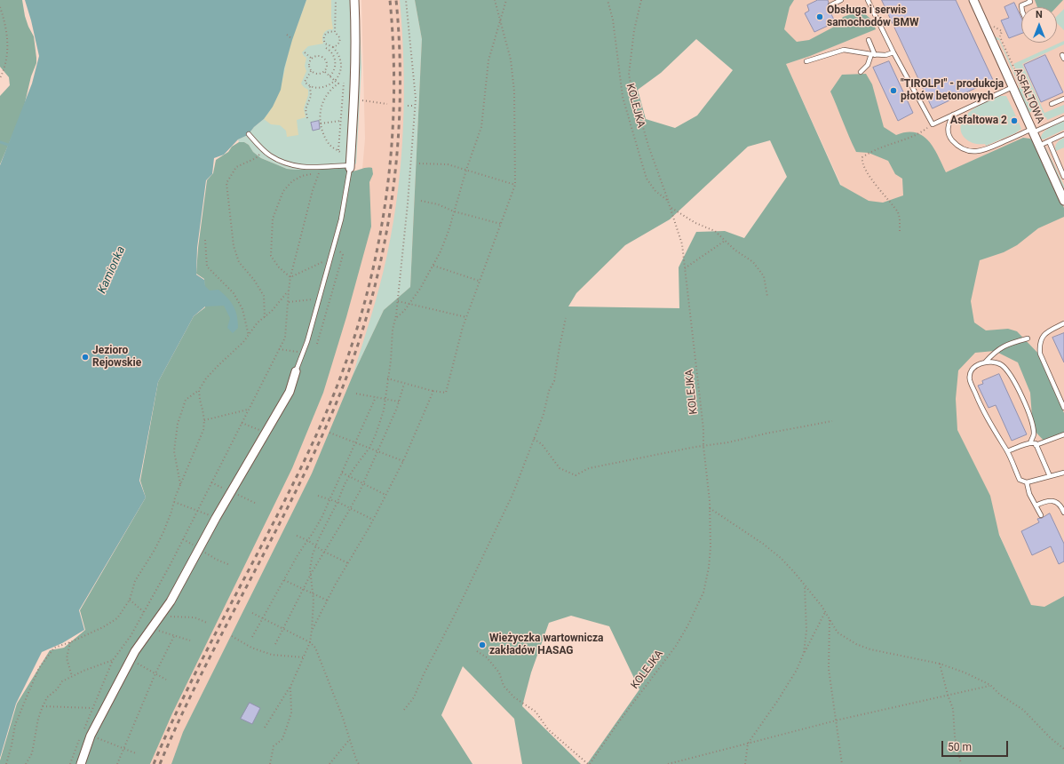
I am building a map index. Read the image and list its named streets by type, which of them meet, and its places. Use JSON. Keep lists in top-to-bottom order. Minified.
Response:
{"streets":{"street":["ASFALTOWA"],"path":["KOLEJKA"]},"water":["Kamionka"],"places":["Obsługa i serwis samochodów BMW","\"TIROLPI\" - produkcja płotów betonowych","Asfaltowa 2","Jezioro Rejowskie","Wieżyczka wartownicza zakładów HASAG"],"scale_bar":"50 m","north":"top"}
